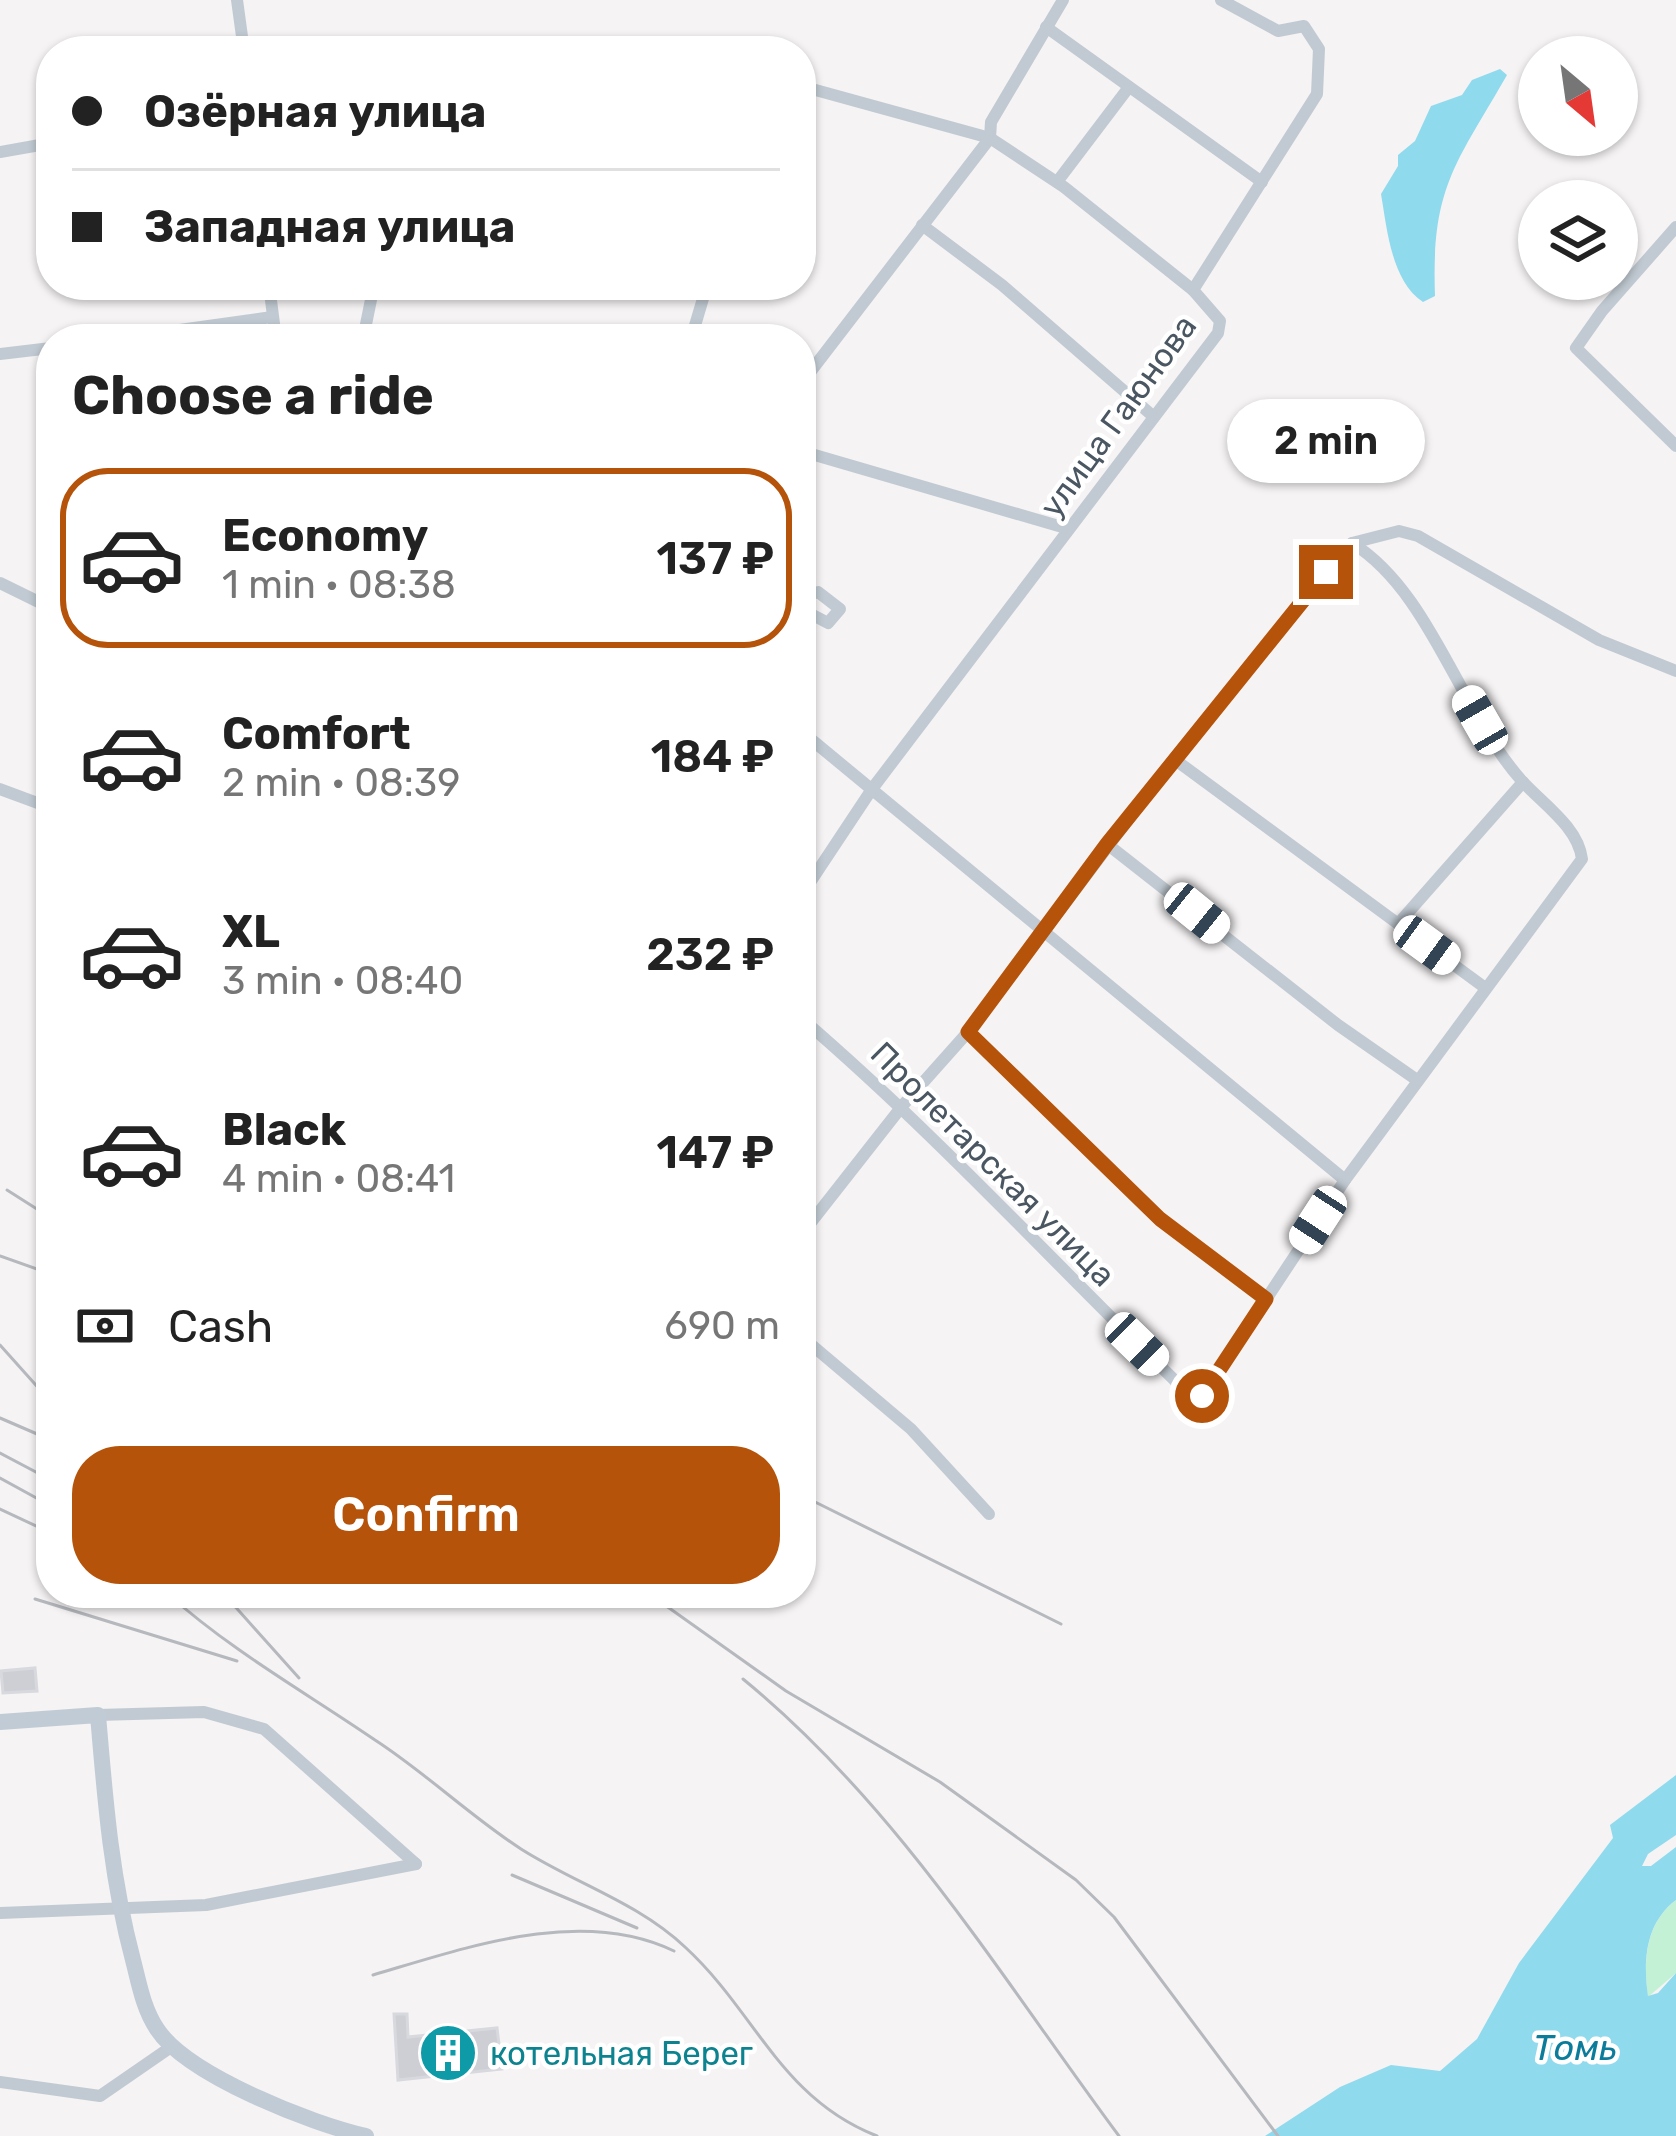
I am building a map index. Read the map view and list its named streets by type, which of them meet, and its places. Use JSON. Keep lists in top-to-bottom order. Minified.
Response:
{"streets":{"street":["улица Гаюнова","Пролетарская улица"]},"water":["Томь"],"places":{"building":["котельная Берег"]},"north":"bottom right","page":{"banner":["Озёрная улица","Западная улица"],"heading":"Choose a ride","bubble":"2 min","list":[{"name":"Economy","note":"1 min · 08:38","value":"137 ₽"},{"name":"Comfort","note":"2 min · 08:39","value":"184 ₽"},{"name":"XL","note":"3 min · 08:40","value":"232 ₽"},{"name":"Black","note":"4 min · 08:41","value":"147 ₽"}],"pay":["Cash","690 m"],"buttons":"Confirm"}}
